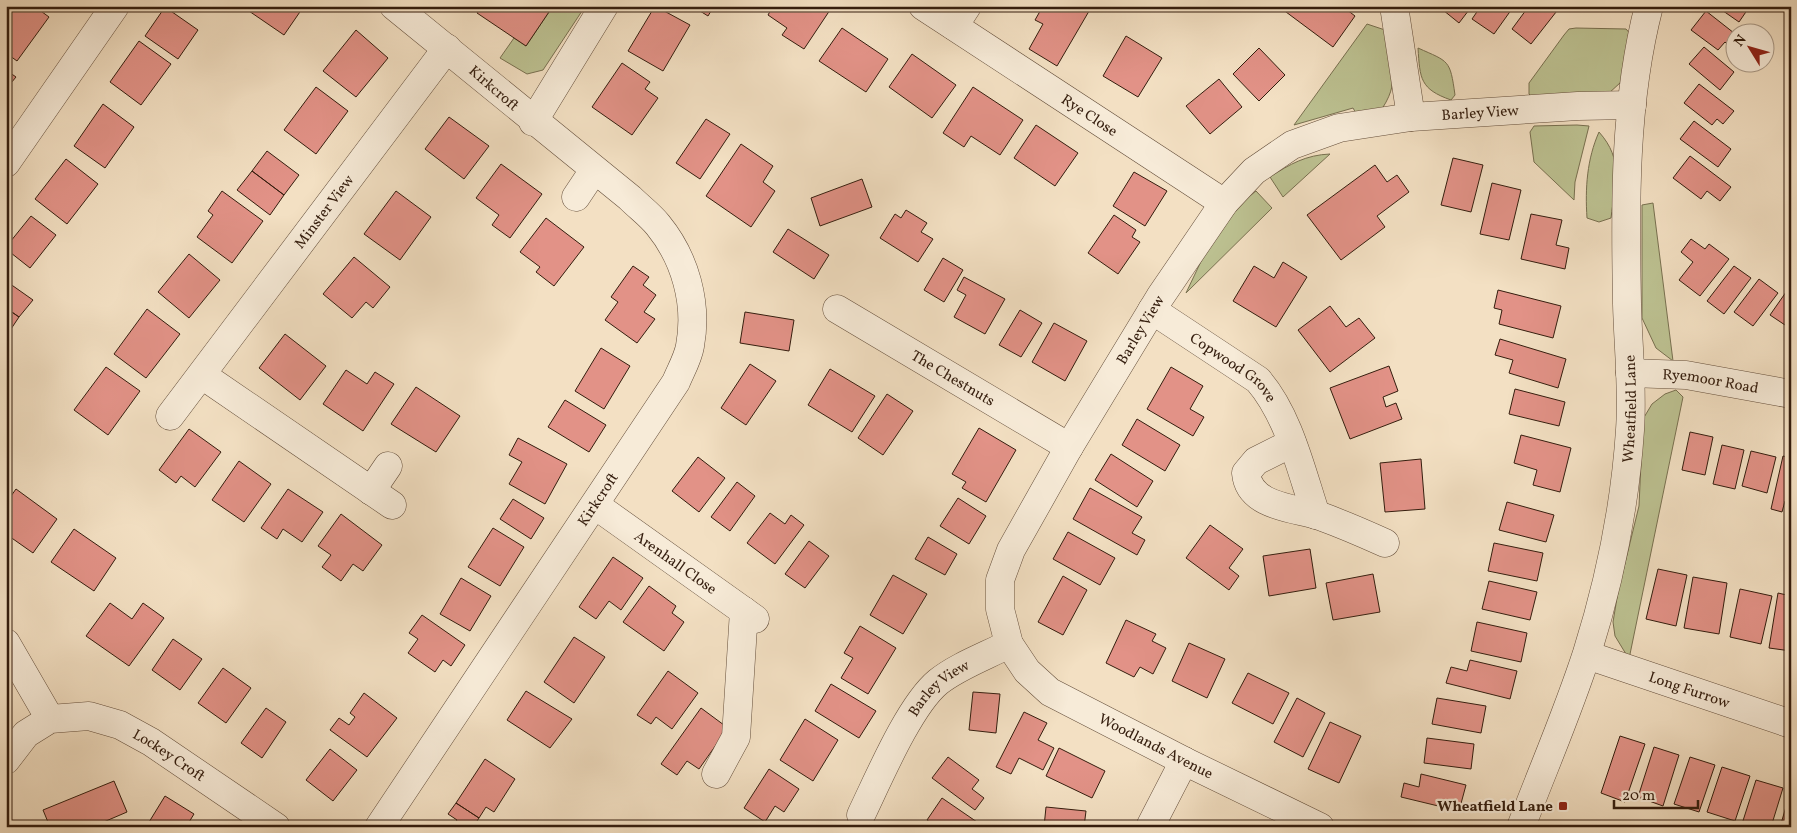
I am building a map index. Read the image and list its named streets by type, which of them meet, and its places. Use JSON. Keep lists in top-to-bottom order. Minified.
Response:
{"streets":{"street":["Kirkcroft","Barley View","Rye Close","Minster View","Copwood Grove","The Chestnuts","Ryemoor Road","Wheatfield Lane","Arenhall Close","Long Furrow","Woodlands Avenue","Lockey Croft"]},"crossings":[["Kirkcroft","Minster View"],["Kirkcroft","Arenhall Close"],["Barley View","Rye Close"],["Barley View","Copwood Grove"],["Barley View","The Chestnuts"],["Barley View","Wheatfield Lane"],["Barley View","Woodlands Avenue"],["Ryemoor Road","Wheatfield Lane"],["Wheatfield Lane","Long Furrow"]],"places":{"transit":["Wheatfield Lane"]},"scale_bar":"20 m","north":"top left"}
